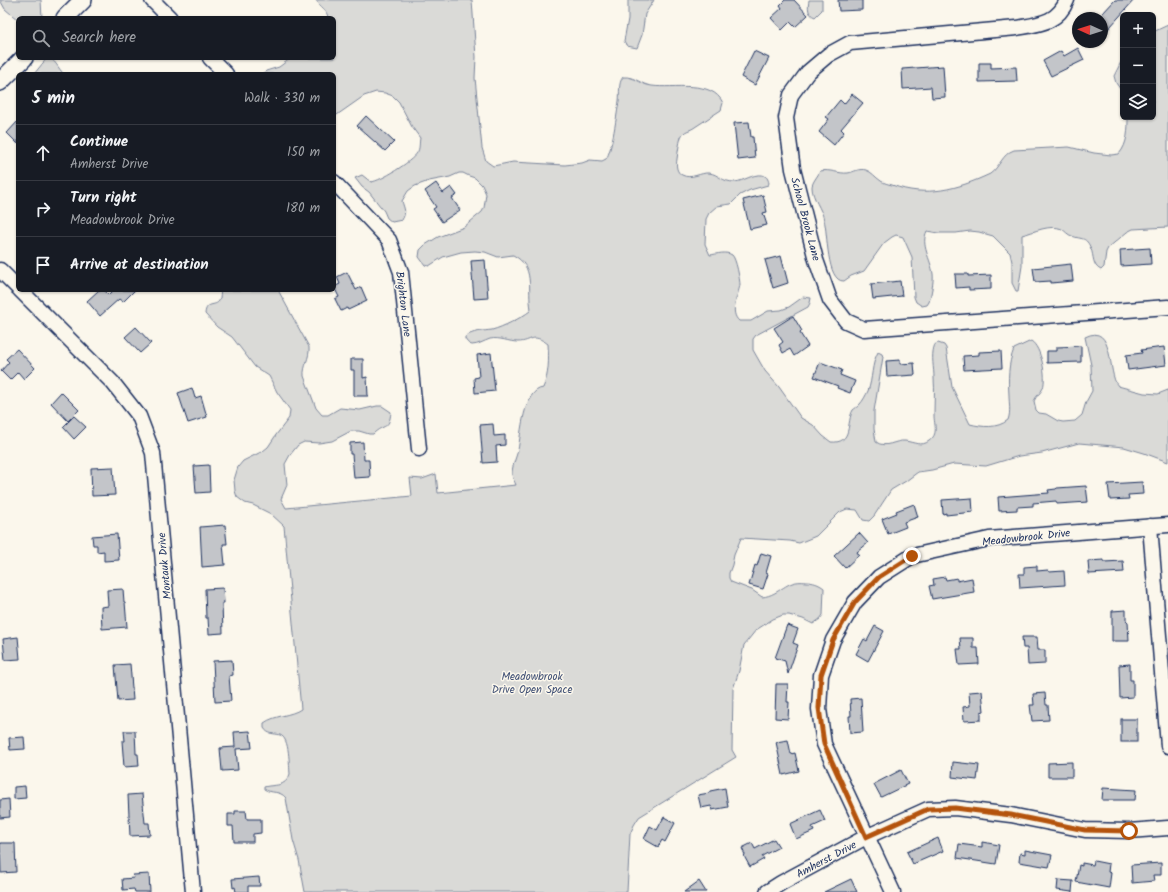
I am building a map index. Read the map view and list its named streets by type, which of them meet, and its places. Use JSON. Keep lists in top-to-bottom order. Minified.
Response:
{"streets":{"street":["School Brook Lane","Brighton Lane","Meadowbrook Drive","Montauk Drive","Amherst Drive"]},"crossings":[["Meadowbrook Drive","Amherst Drive"]],"parks":["Meadowbrook Drive Open Space"],"north":"left","page":{"map_buttons":["+","−"],"search":"Search here","heading":["5 min","Walk · 330 m"],"list":[["Continue","Amherst Drive","150 m"],["Turn right","Meadowbrook Drive","180 m"],"Arrive at destination"]}}
